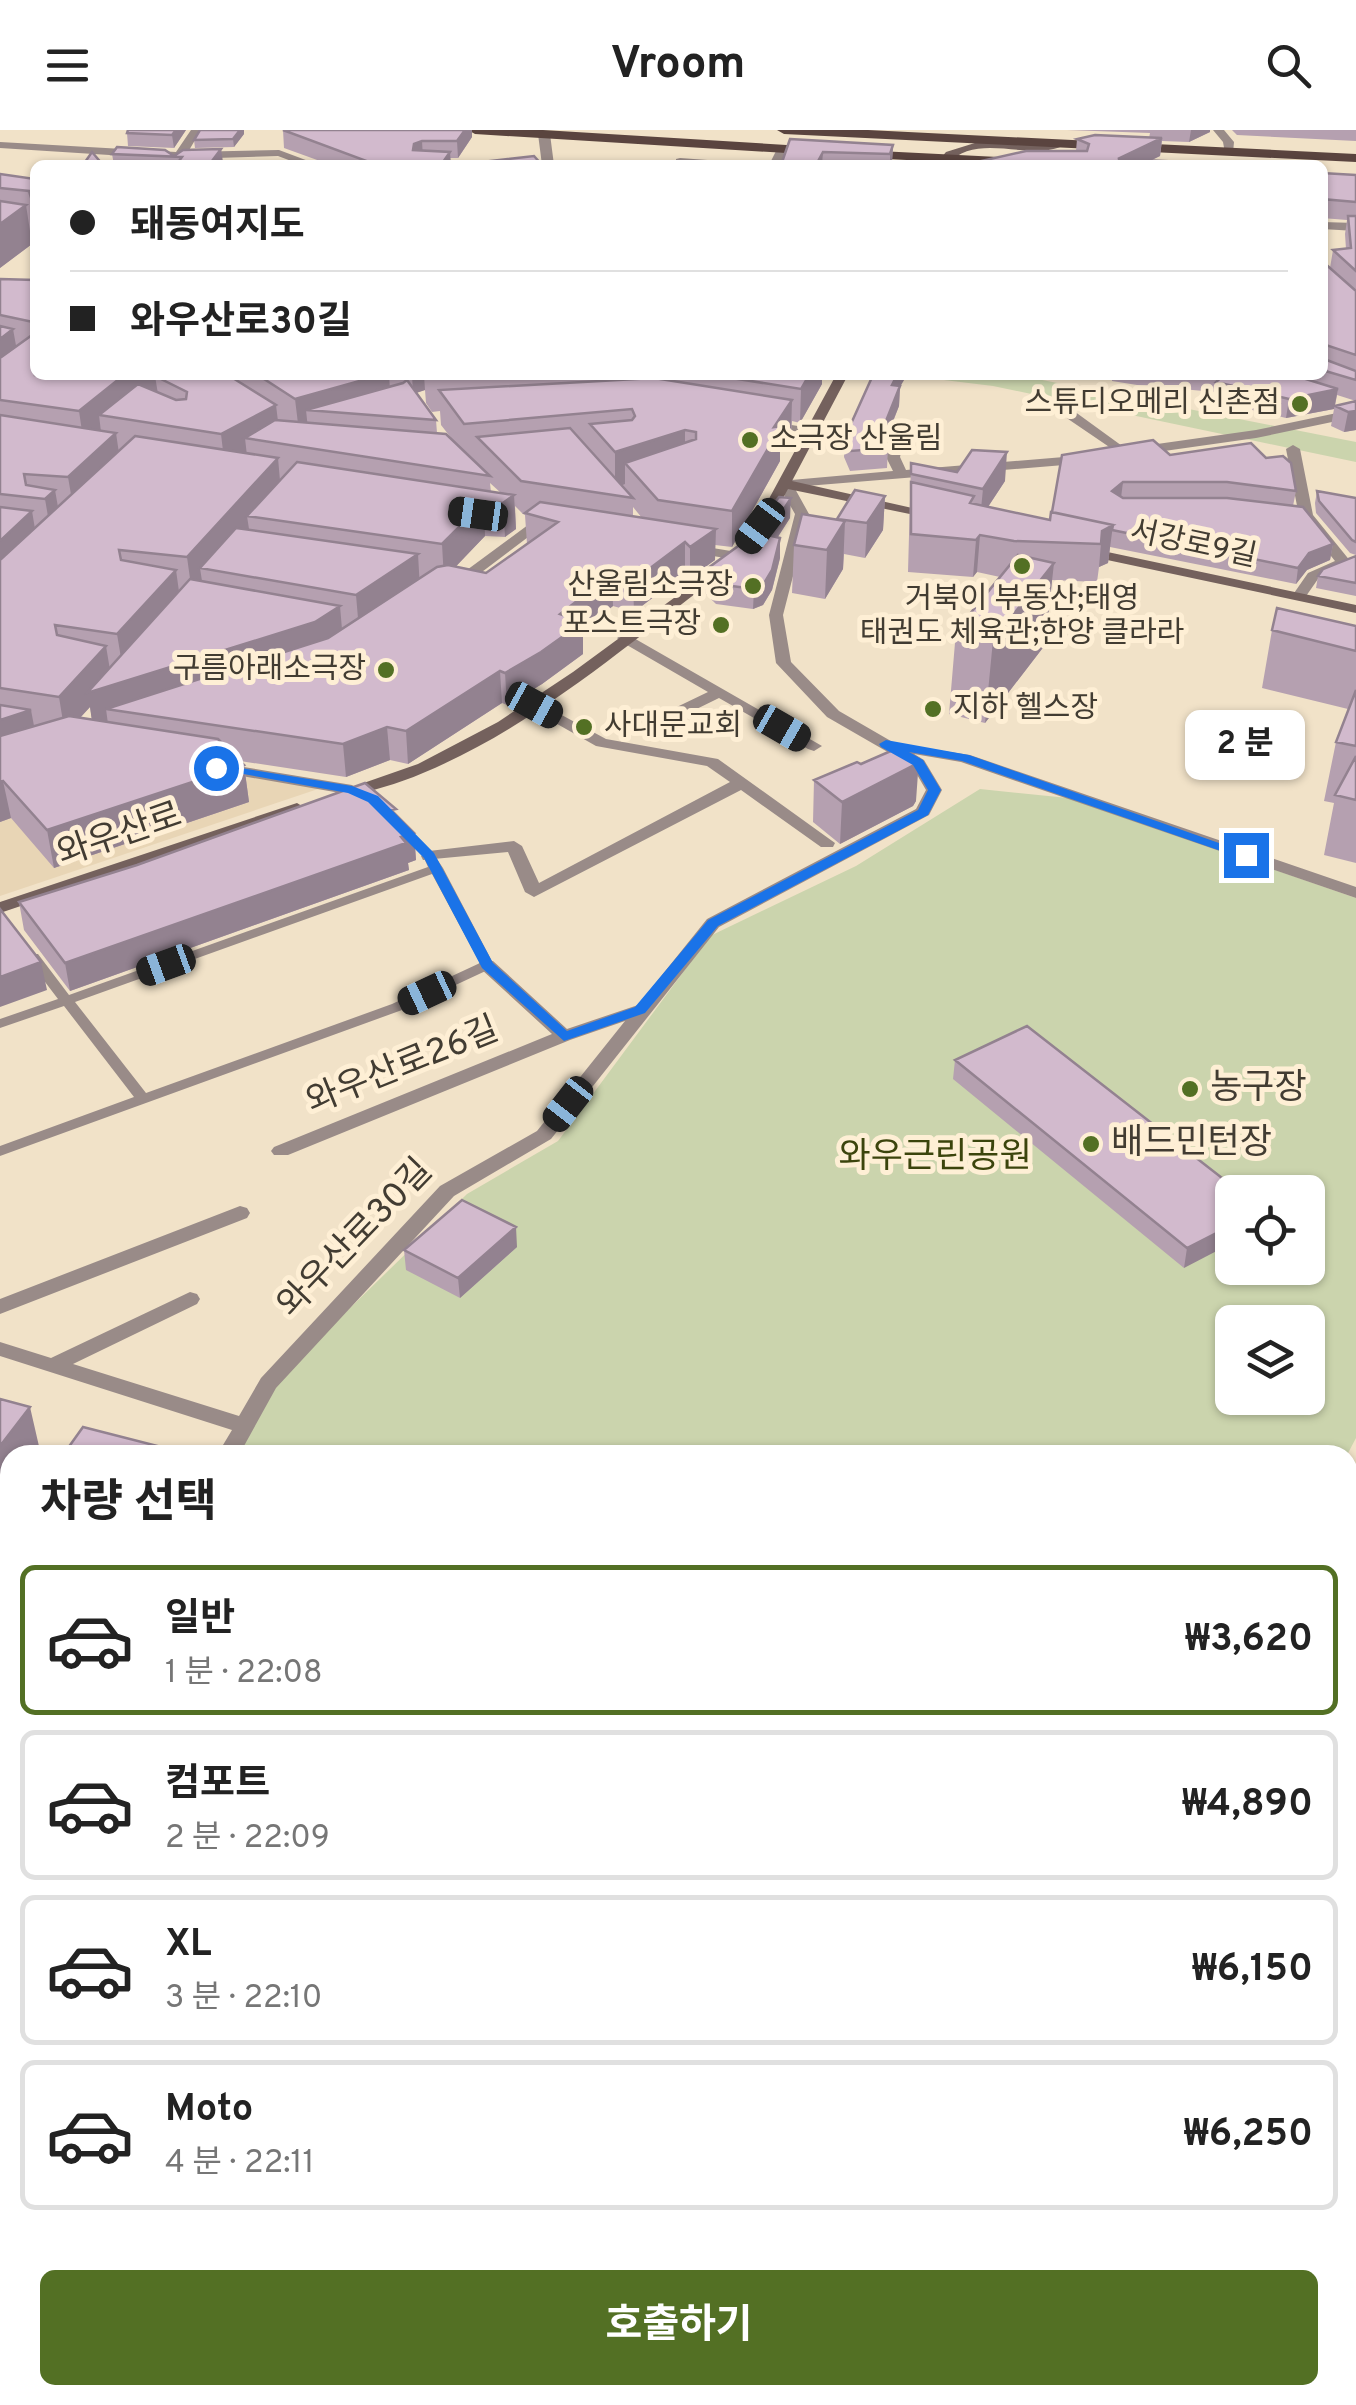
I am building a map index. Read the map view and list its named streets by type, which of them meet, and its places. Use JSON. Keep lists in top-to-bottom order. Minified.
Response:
{"streets":{"street":["서강로9길","와우산로","와우산로26길","와우산로30길"]},"crossings":[["와우산로","와우산로30길"]],"parks":["와우근린공원"],"places":["스튜디오메리 신촌점","소극장 산울림","거북이 부동산;태영 태권도 체육관;한양 클라라","산울림소극장","포스트극장","구름아래소극장","지하 헬스장","사대문교회","농구장","배드민턴장"],"page":{"header":"Vroom","banner":["돼동여지도","와우산로30길"],"bubble":"2 분","heading":"차량 선택","list":[{"name":"일반","note":"1 분 · 22:08","value":"₩3,620"},{"name":"컴포트","note":"2 분 · 22:09","value":"₩4,890"},{"name":"XL","note":"3 분 · 22:10","value":"₩6,150"},{"name":"Moto","note":"4 분 · 22:11","value":"₩6,250"}],"buttons":"호출하기"}}
